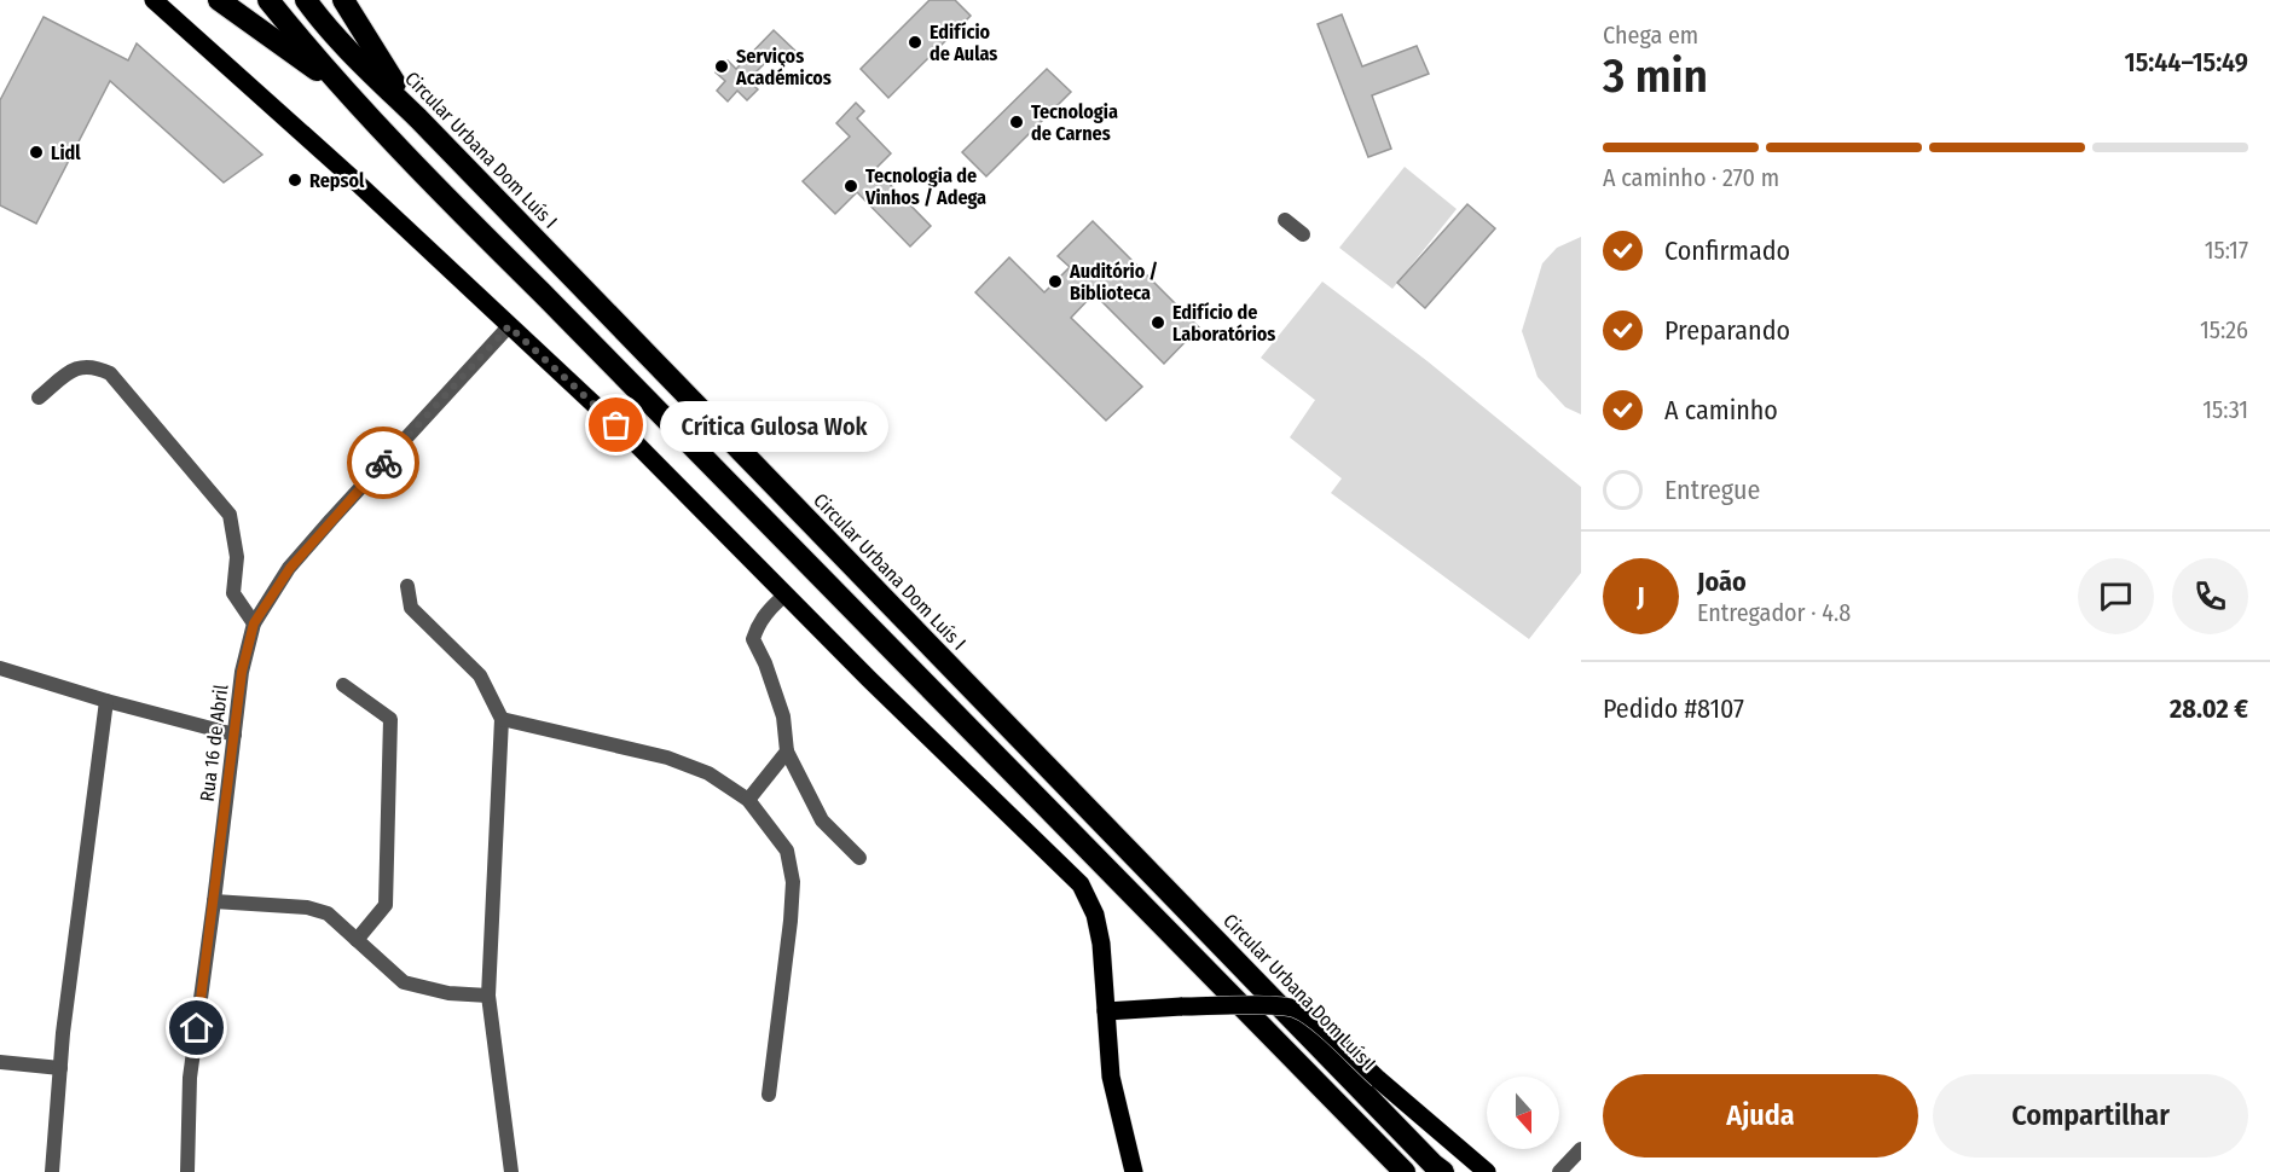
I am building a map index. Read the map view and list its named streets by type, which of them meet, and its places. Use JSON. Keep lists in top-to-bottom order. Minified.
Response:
{"streets":{"highway":["Circular Urbana Dom Luís I"],"street":["Rua 16 de Abril"]},"places":["Edifício de Aulas","Serviços Académicos","Tecnologia de Carnes","Lidl","Repsol","Tecnologia de Vinhos / Adega","Auditório / Biblioteca","Edifício de Laboratórios","Crítica Gulosa Wok"],"north":"bottom","page":{"heading":["3 min","Chega em","15:44–15:49"],"panel":["João","Entregador · 4.8","Pedido #8107","28.02 €"],"bar":"A caminho · 270 m","list":[["Confirmado","15:17"],["Preparando","15:26"],["A caminho","15:31"],"Entregue"],"bubble":"Crítica Gulosa Wok","round":"J","buttons":["Ajuda","Compartilhar"]}}
